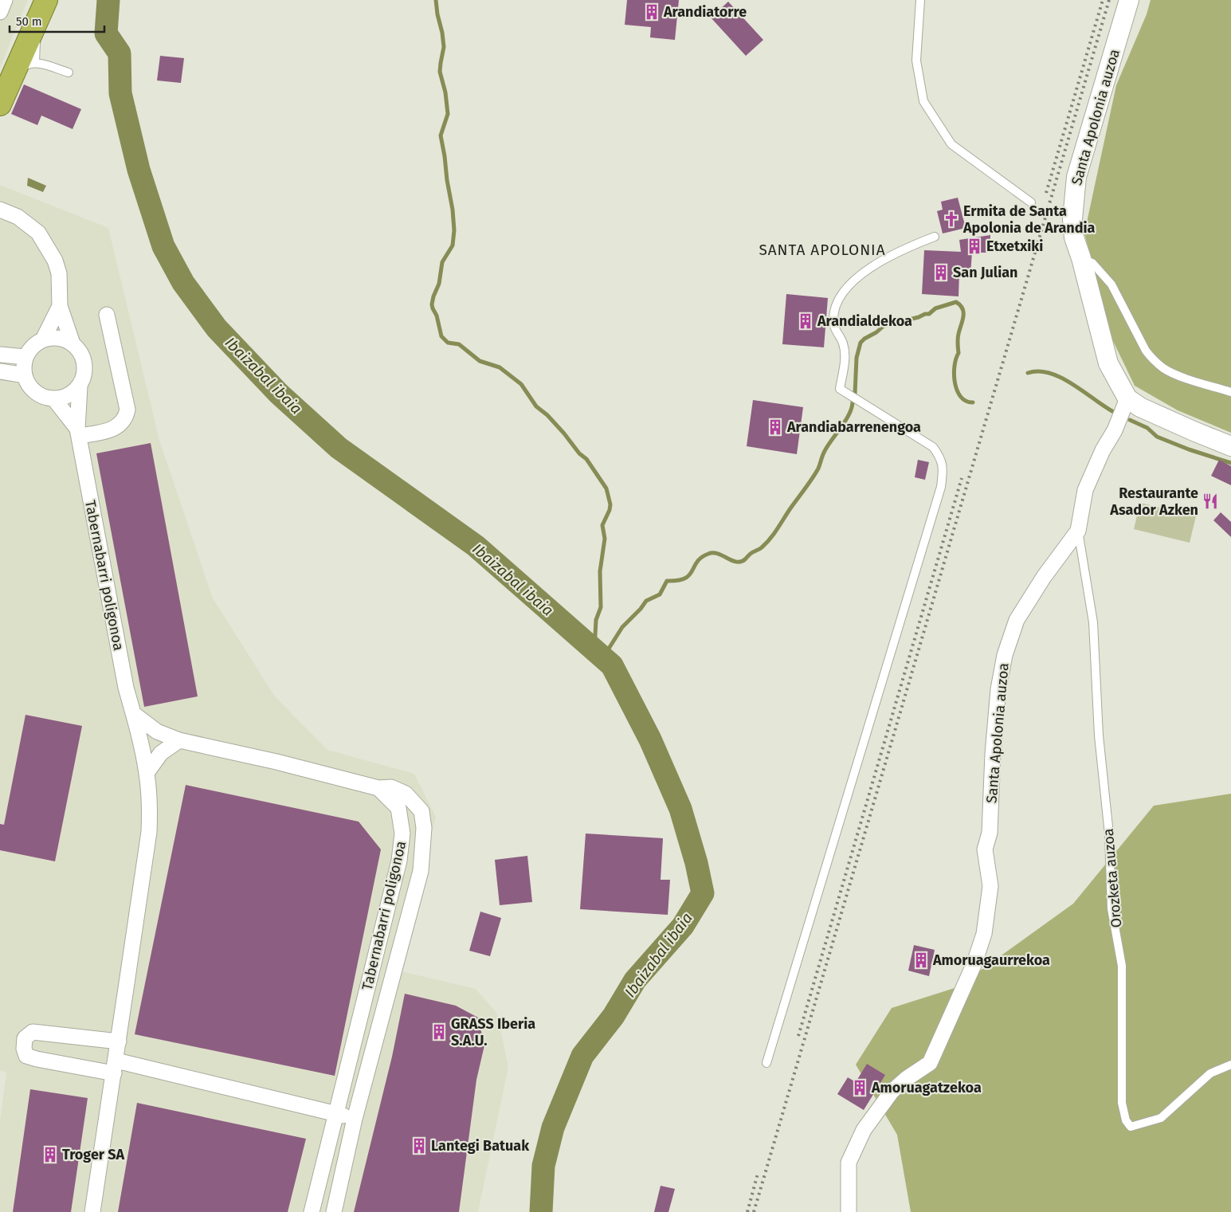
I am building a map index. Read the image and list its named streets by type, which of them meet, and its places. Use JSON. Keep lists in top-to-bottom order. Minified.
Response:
{"streets":{"street":["Santa Apolonia auzoa","Tabernabarri poligonoa"],"lane":["Orozketa auzoa"]},"crossings":[["Santa Apolonia auzoa","Orozketa auzoa"]],"districts":["SANTA APOLONIA"],"water":["Ibaizabal ibaia"],"places":{"building":["Arandiatorre","Etxetxiki","San Julian","Arandialdekoa","Arandiabarrenengoa","Amoruagaurrekoa","GRASS Iberia S.A.U.","Amoruagatzekoa","Lantegi Batuak","Troger SA"],"church":["Ermita de Santa Apolonia de Arandia"],"restaurant":["Restaurante Asador Azken"]},"scale_bar":"50 m"}
